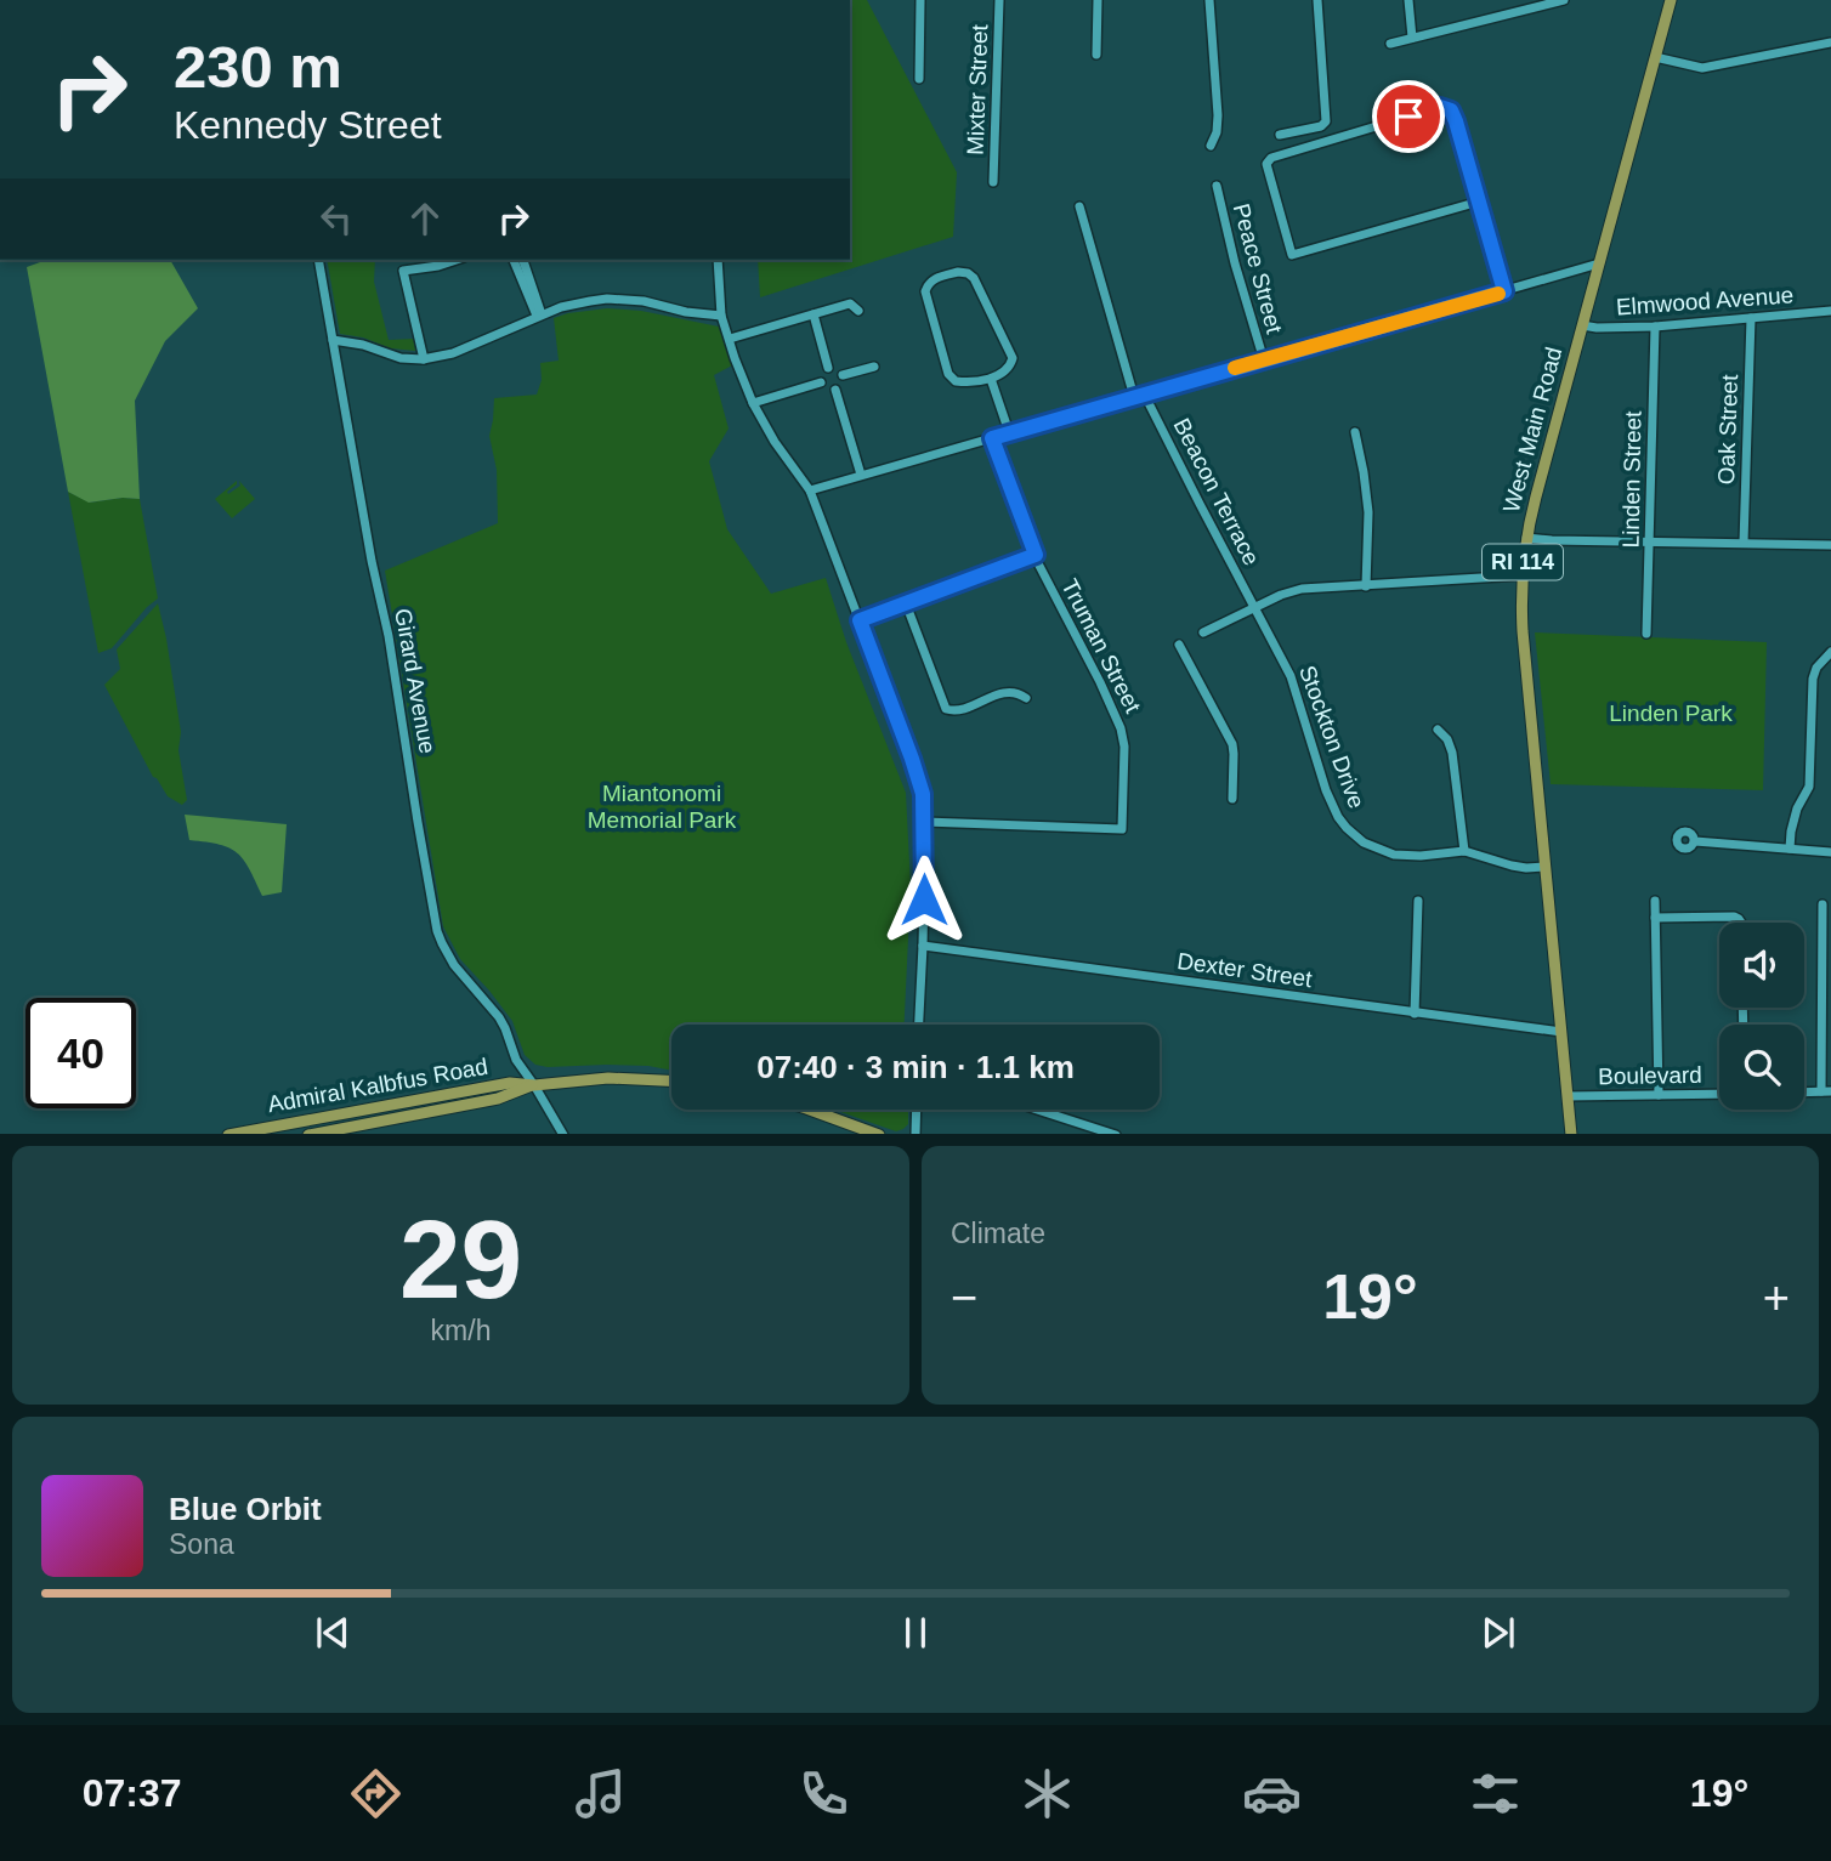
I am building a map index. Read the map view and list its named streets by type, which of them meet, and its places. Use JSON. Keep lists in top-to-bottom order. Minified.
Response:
{"streets":{"main road":["West Main Road","RI 114","Admiral Kalbfus Road"],"street":["Mixter Street","Peace Street","Elmwood Avenue","Oak Street","Linden Street","Beacon Terrace","Truman Street","Girard Avenue","Stockton Drive","Dexter Street","Boulevard"]},"crossings":[["Elmwood Avenue","West Main Road"],["Elmwood Avenue","Oak Street"],["Elmwood Avenue","Linden Street"],["West Main Road","Stockton Drive"],["West Main Road","Dexter Street"],["West Main Road","Boulevard"],["Beacon Terrace","Stockton Drive"],["Girard Avenue","Admiral Kalbfus Road"]],"parks":["Linden Park","Miantonomi Memorial Park"],"page":{"turn":["230 m","Kennedy Street"],"limit":"40","trip":"07:40 · 3 min · 1.1 km","tile":[["29","km/h"],"Climate"],"heat":["−","19°","+"],"song":["Blue Orbit","Sona"],"tabs":["07:37","19°"]}}
